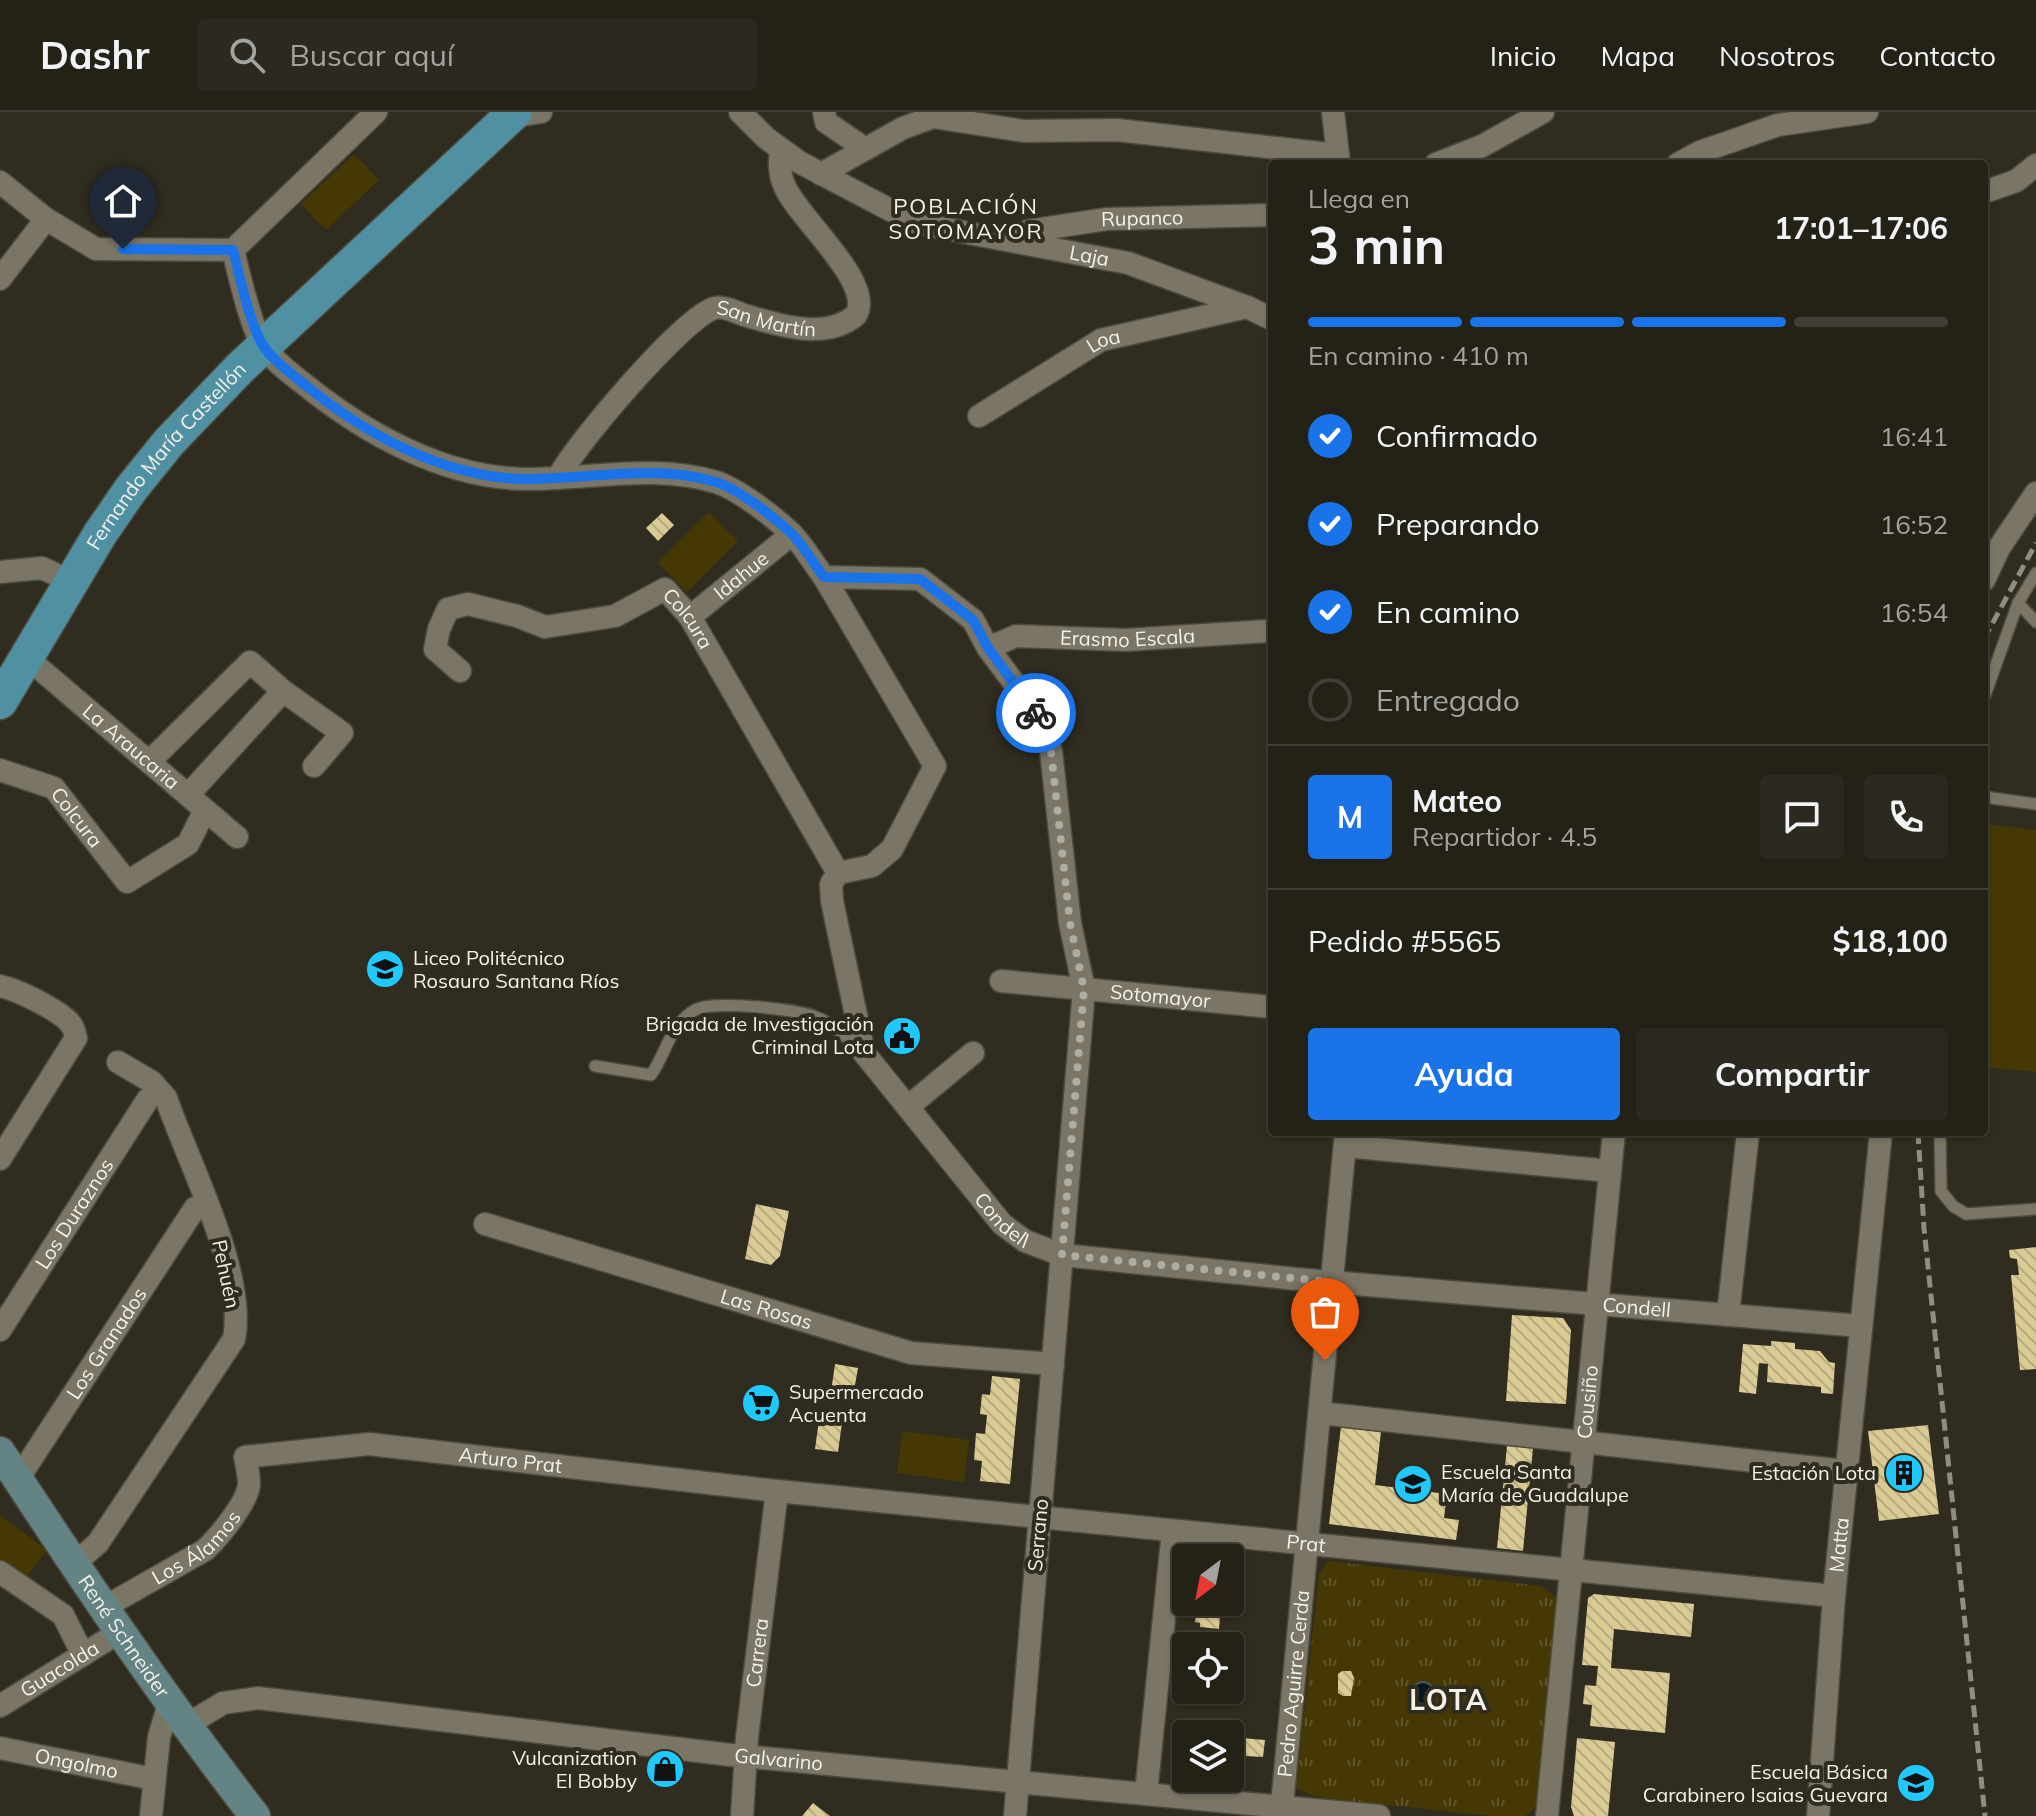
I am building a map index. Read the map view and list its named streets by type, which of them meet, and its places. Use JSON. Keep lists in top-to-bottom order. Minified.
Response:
{"streets":{"main road":["Fernando María Castellón","René Schneider"],"street":["Rupanco","Laja","San Martín","Loa","Idahue","Colcura","Erasmo Escala","La Araucaria","Sotomayor","Los Duraznos","Condell","Pehuén","Las Rosas","Los Granados","Cousiño","Arturo Prat","Serrano","Los Álamos","Prat","Matta","Carrera","Guacolda","Pedro Aguirre Cerda","Galvarino","Ongolmo"]},"crossings":[["Rupanco","Laja"],["Laja","San Martín"],["Laja","Loa"],["Fernando María Castellón","La Araucaria"],["Idahue","Colcura"],["Colcura","La Araucaria"],["Colcura","Condell"],["Erasmo Escala","Serrano"],["Sotomayor","Serrano"],["Condell","Cousiño"],["Condell","Serrano"],["Condell","Matta"],["Condell","Pedro Aguirre Cerda"],["Pehuén","René Schneider"],["Las Rosas","Serrano"],["Los Granados","René Schneider"],["Cousiño","Prat"],["Arturo Prat","Los Álamos"],["Arturo Prat","Prat"],["Arturo Prat","Carrera"],["Serrano","Prat"],["Serrano","Galvarino"],["Los Álamos","René Schneider"],["Los Álamos","Guacolda"],["Prat","Matta"],["Prat","Carrera"],["Prat","Pedro Aguirre Cerda"],["René Schneider","Guacolda"],["René Schneider","Galvarino"],["Carrera","Galvarino"],["Pedro Aguirre Cerda","Galvarino"]],"districts":["POBLACIÓN SOTOMAYOR","LOTA"],"places":{"school or university":["Liceo Politécnico Rosauro Santana Ríos","Escuela Santa María de Guadalupe","Escuela Básica Carabinero Isaias Guevara"],"public building":["Brigada de Investigación Criminal Lota"],"supermarket":["Supermercado Acuenta"],"building":["Estación Lota"],"shop":["Vulcanization El Bobby"]},"north":"bottom left","page":{"header":"Dashr","search":"Buscar aquí","nav":["Inicio","Mapa","Nosotros","Contacto"],"heading":["3 min","Llega en","17:01–17:06"],"panel":["Mateo","Repartidor · 4.5","Pedido #5565","$18,100"],"bar":"En camino · 410 m","list":[["Confirmado","16:41"],["Preparando","16:52"],["En camino","16:54"],"Entregado"],"round":"M","buttons":["Ayuda","Compartir"]}}
